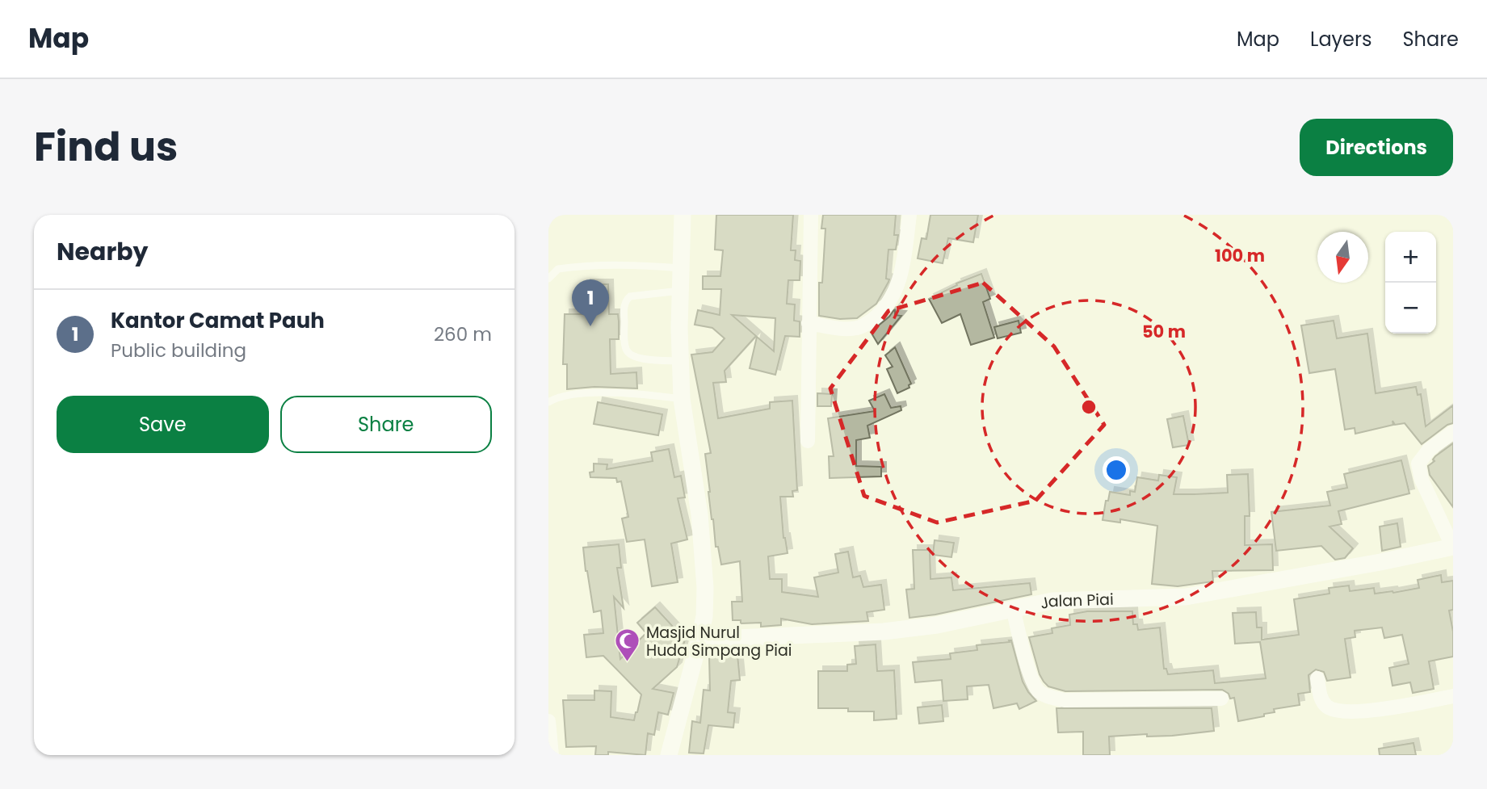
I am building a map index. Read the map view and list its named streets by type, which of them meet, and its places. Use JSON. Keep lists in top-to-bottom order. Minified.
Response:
{"streets":{"street":["Jalan Piai"]},"places":{"mosque":["Masjid Nurul Huda Simpang Piai"]},"north":"bottom","page":{"header":"Map","nav":["Map","Layers","Share"],"title":"Find us","buttons":["Directions",["Save","Share"]],"heading":"Nearby","map_buttons":["+","−"],"pins":"1","list":[{"mark":"1","name":"Kantor Camat Pauh","note":"Public building","value":"260 m"}]},"rings":["100 m","50 m"]}
